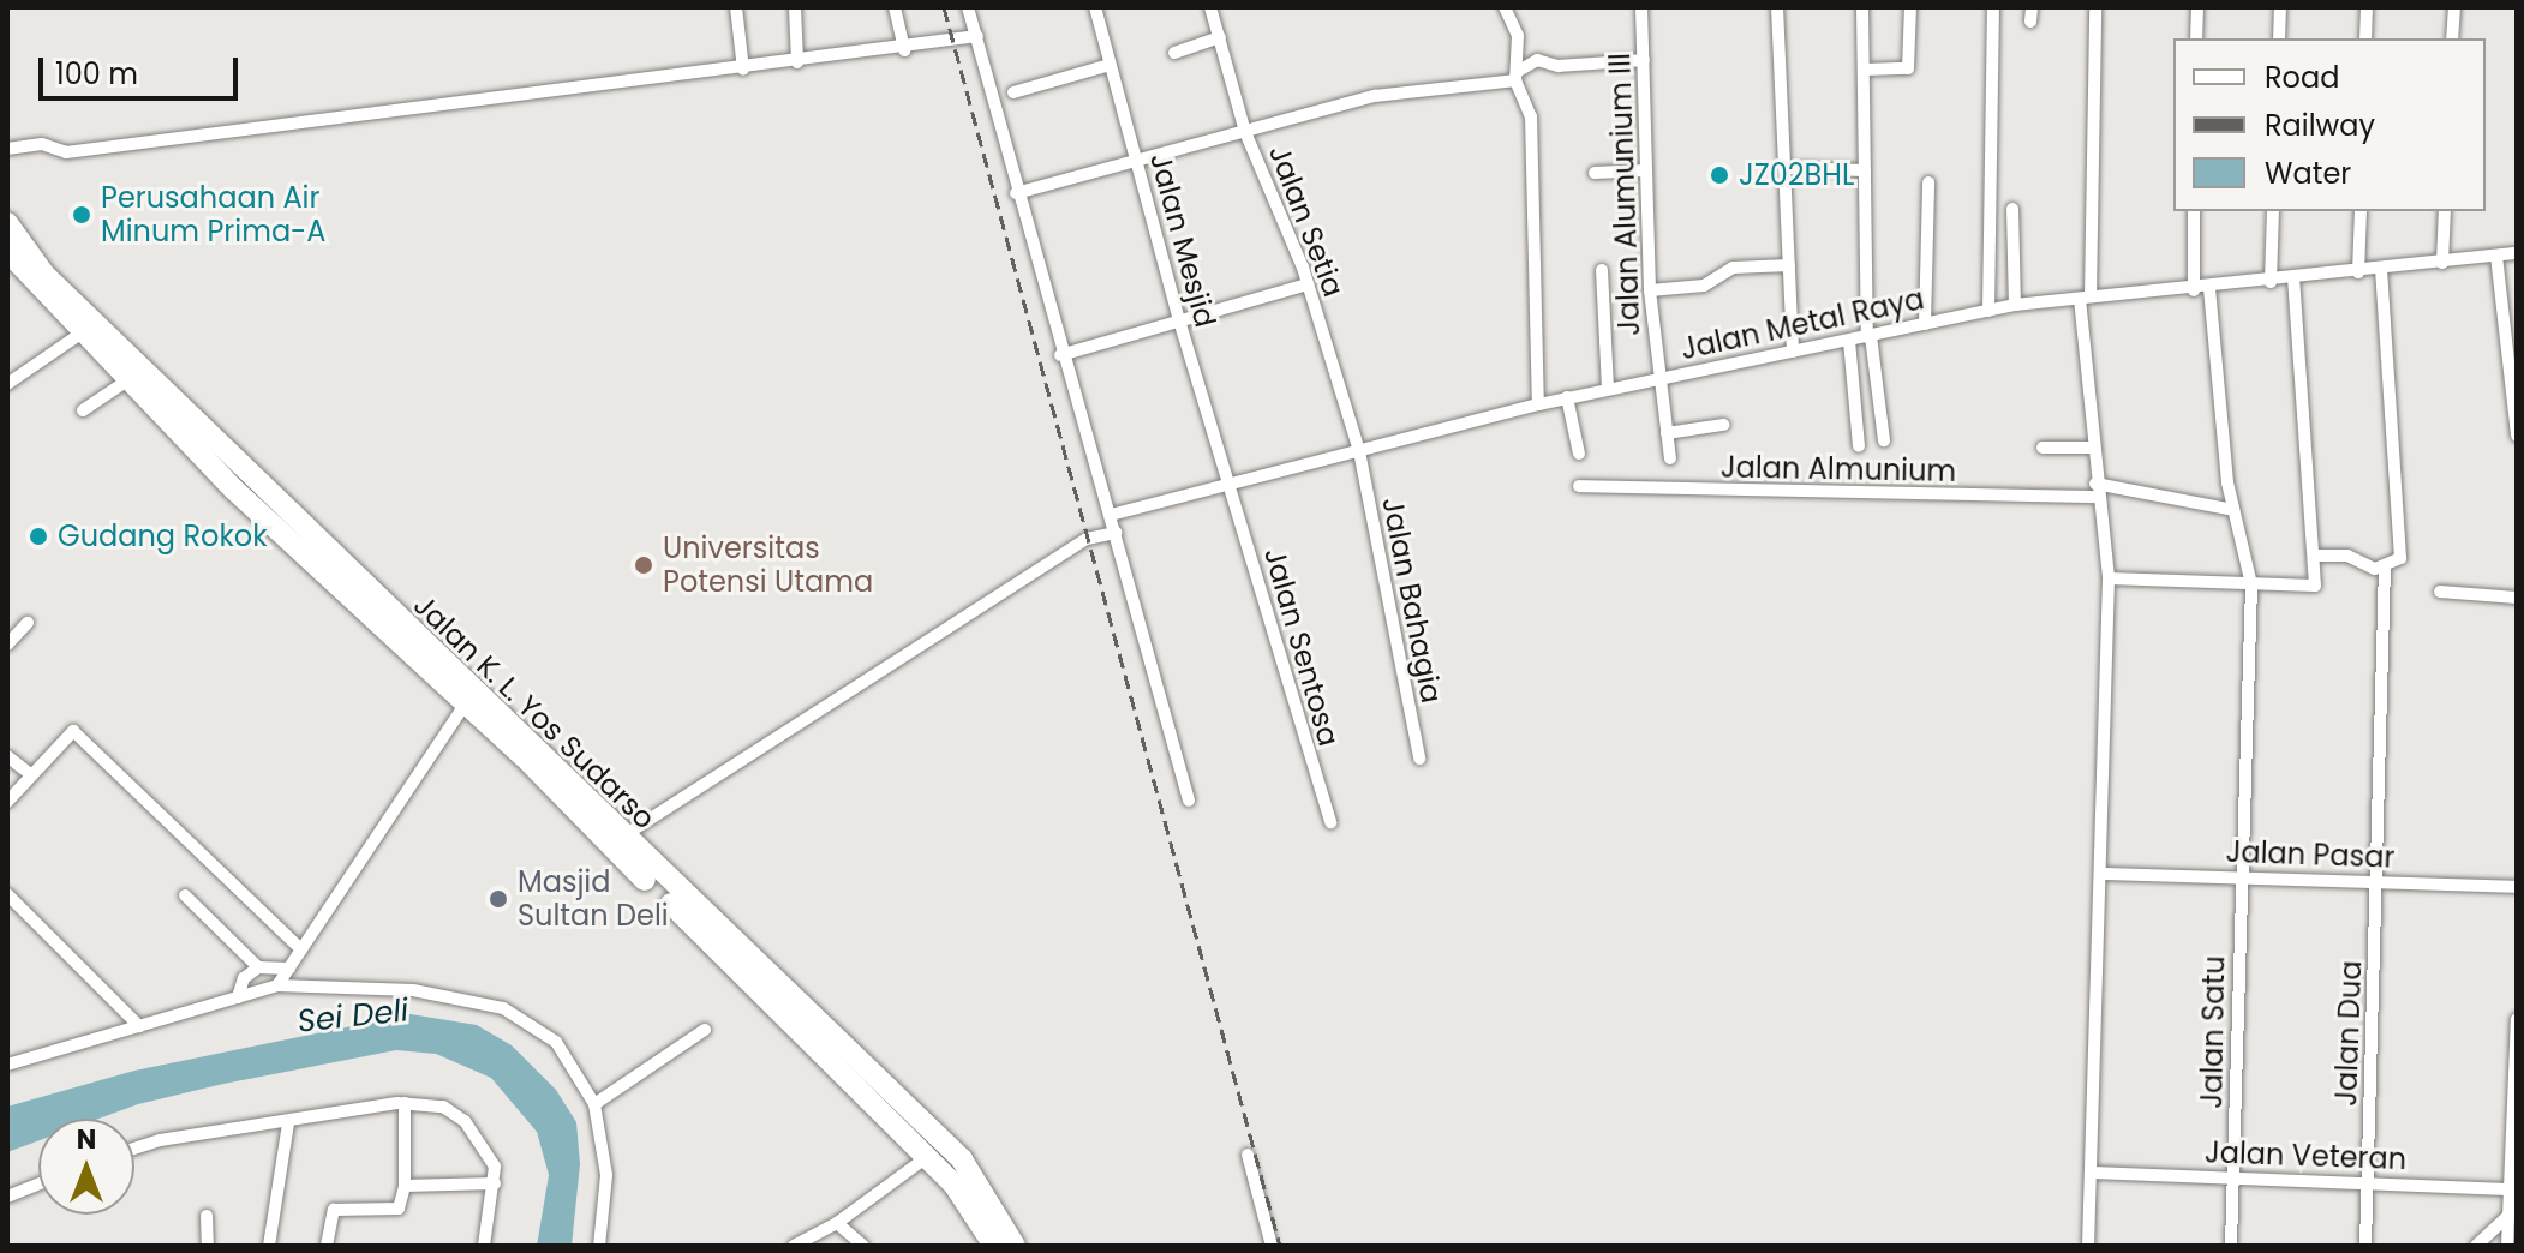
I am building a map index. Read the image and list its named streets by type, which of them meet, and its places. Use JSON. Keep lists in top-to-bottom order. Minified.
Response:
{"streets":{"highway":["Jalan K. L. Yos Sudarso"],"street":["Jalan Alumunium III","Jalan Setia","Jalan Mesjid","Jalan Metal Raya","Jalan Almunium","Jalan Bahagia","Jalan Sentosa","Jalan Pasar","Jalan Satu","Jalan Dua","Jalan Veteran"]},"crossings":[["Jalan Alumunium III","Jalan Metal Raya"],["Jalan Setia","Jalan Metal Raya"],["Jalan Setia","Jalan Bahagia"],["Jalan Mesjid","Jalan Metal Raya"],["Jalan Mesjid","Jalan Sentosa"],["Jalan Metal Raya","Jalan Bahagia"],["Jalan Metal Raya","Jalan Sentosa"],["Jalan Metal Raya","Jalan Satu"],["Jalan Metal Raya","Jalan Dua"],["Jalan Almunium","Jalan Satu"],["Jalan Pasar","Jalan Satu"],["Jalan Pasar","Jalan Dua"],["Jalan Satu","Jalan Veteran"],["Jalan Dua","Jalan Veteran"]],"water":["Sei Deli"],"places":["JZ02BHL","Perusahaan Air Minum Prima-A","Gudang Rokok","Universitas Potensi Utama","Masjid Sultan Deli"],"legend":["Road","Railway","Water"],"scale_bar":"100 m","north":"top"}
